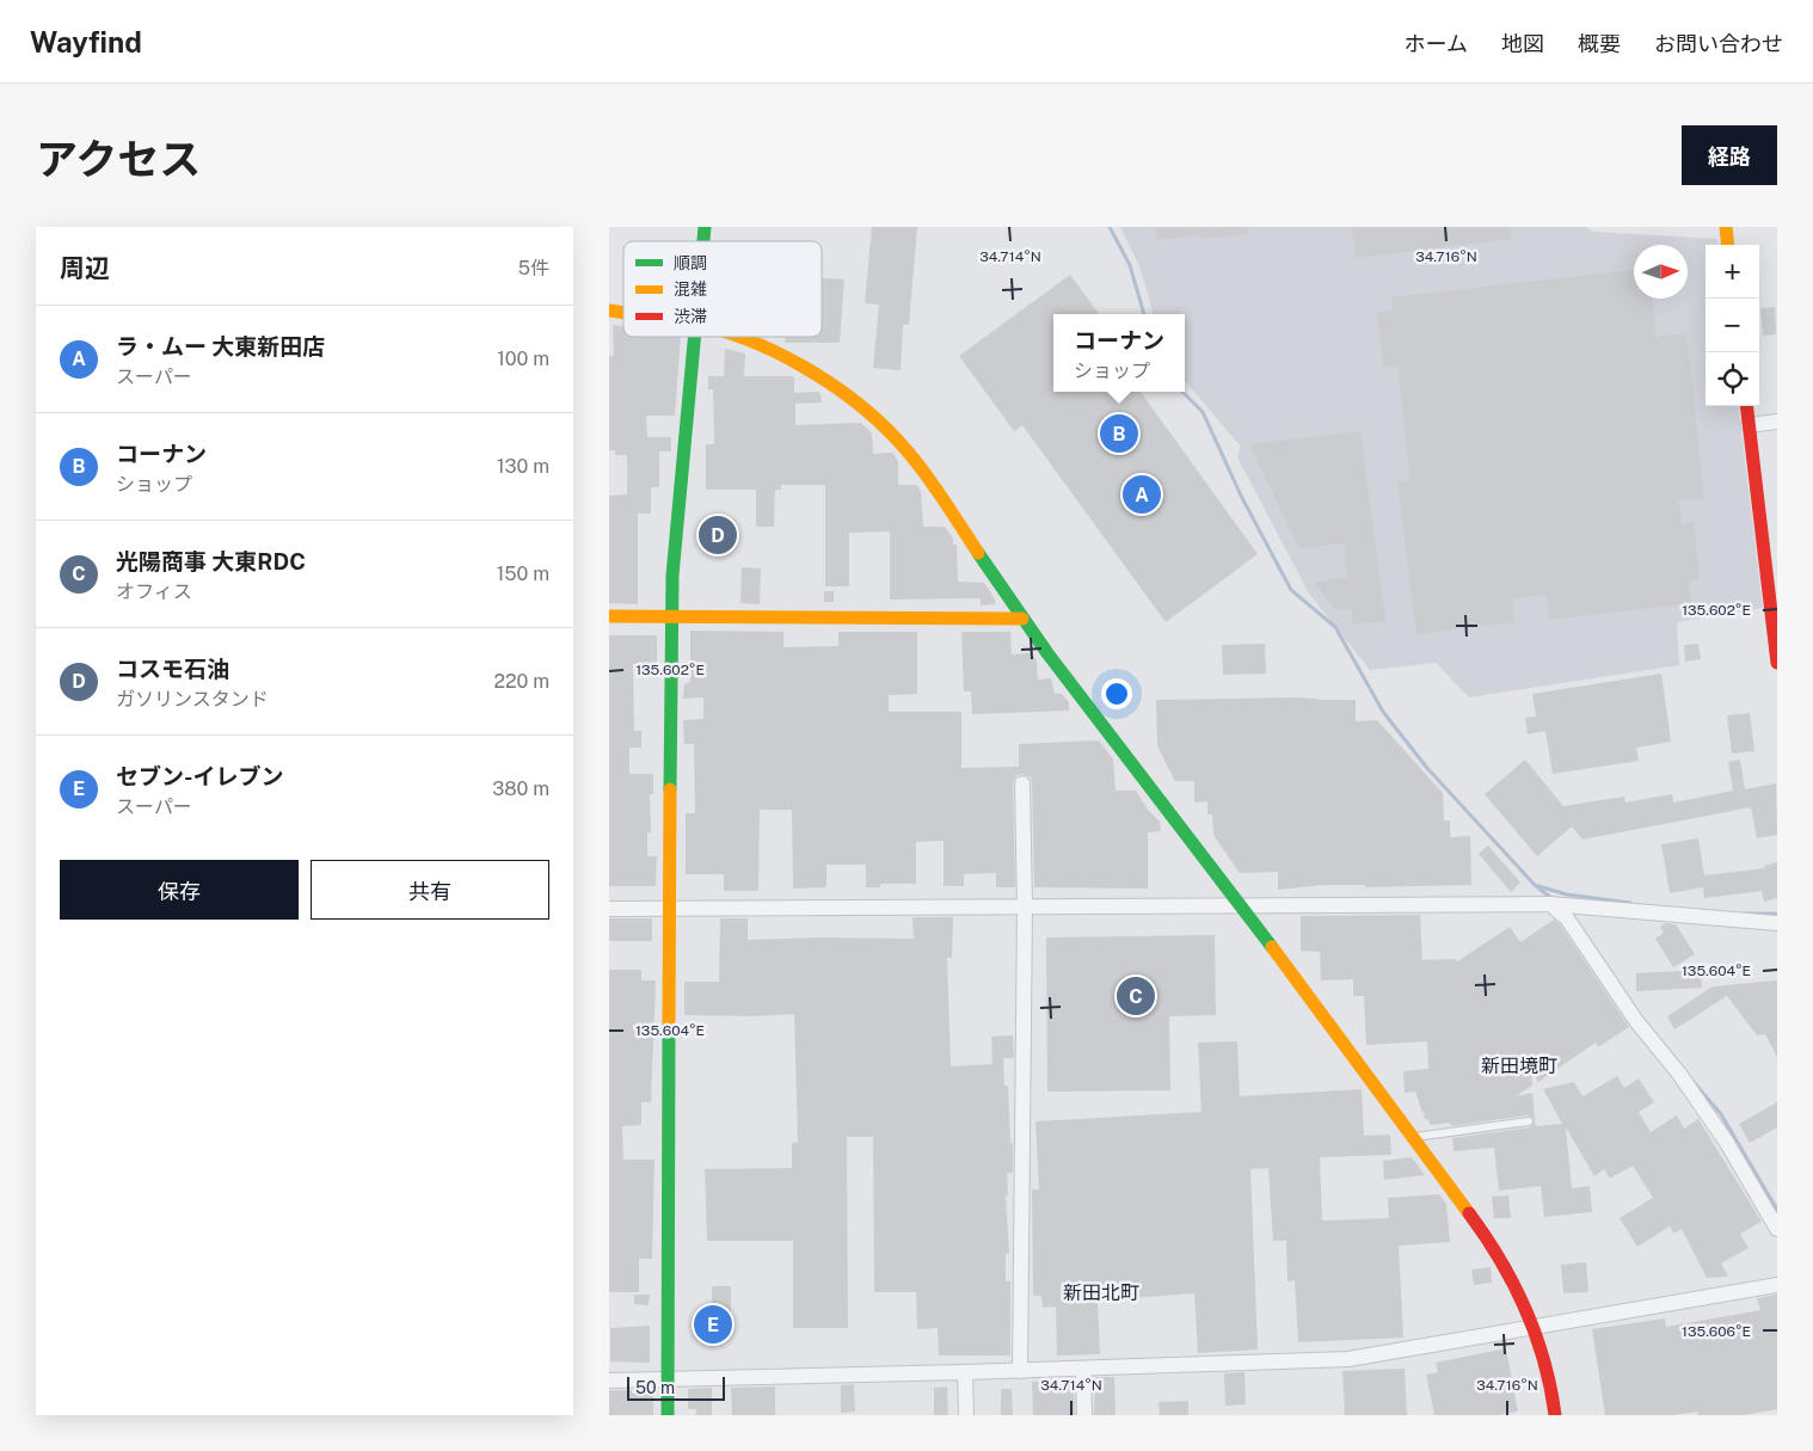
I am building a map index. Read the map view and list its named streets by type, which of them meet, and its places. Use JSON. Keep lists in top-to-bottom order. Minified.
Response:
{"districts":["新田境町","新田北町"],"legend":["順調","混雑","渋滞"],"scale_bar":"50 m","north":"right","page":{"header":"Wayfind","nav":["ホーム","地図","概要","お問い合わせ"],"title":"アクセス","buttons":["経路",["保存","共有"]],"heading":["周辺","5件"],"map_buttons":["+","−"],"list":[{"mark":"A","name":"ラ・ムー 大東新田店","note":"スーパー","value":"100 m"},{"mark":"B","name":"コーナン","note":"ショップ","value":"130 m"},{"mark":"C","name":"光陽商事 大東RDC","note":"オフィス","value":"150 m"},{"mark":"D","name":"コスモ石油","note":"ガソリンスタンド","value":"220 m"},{"mark":"E","name":"セブン-イレブン","note":"スーパー","value":"380 m"}],"popup":["コーナン","ショップ"],"pins":["B","A","D","C","E"],"scale":"50 m"},"coordinates":["34.714°N","34.716°N","135.602°E","135.604°E","135.606°E"]}
